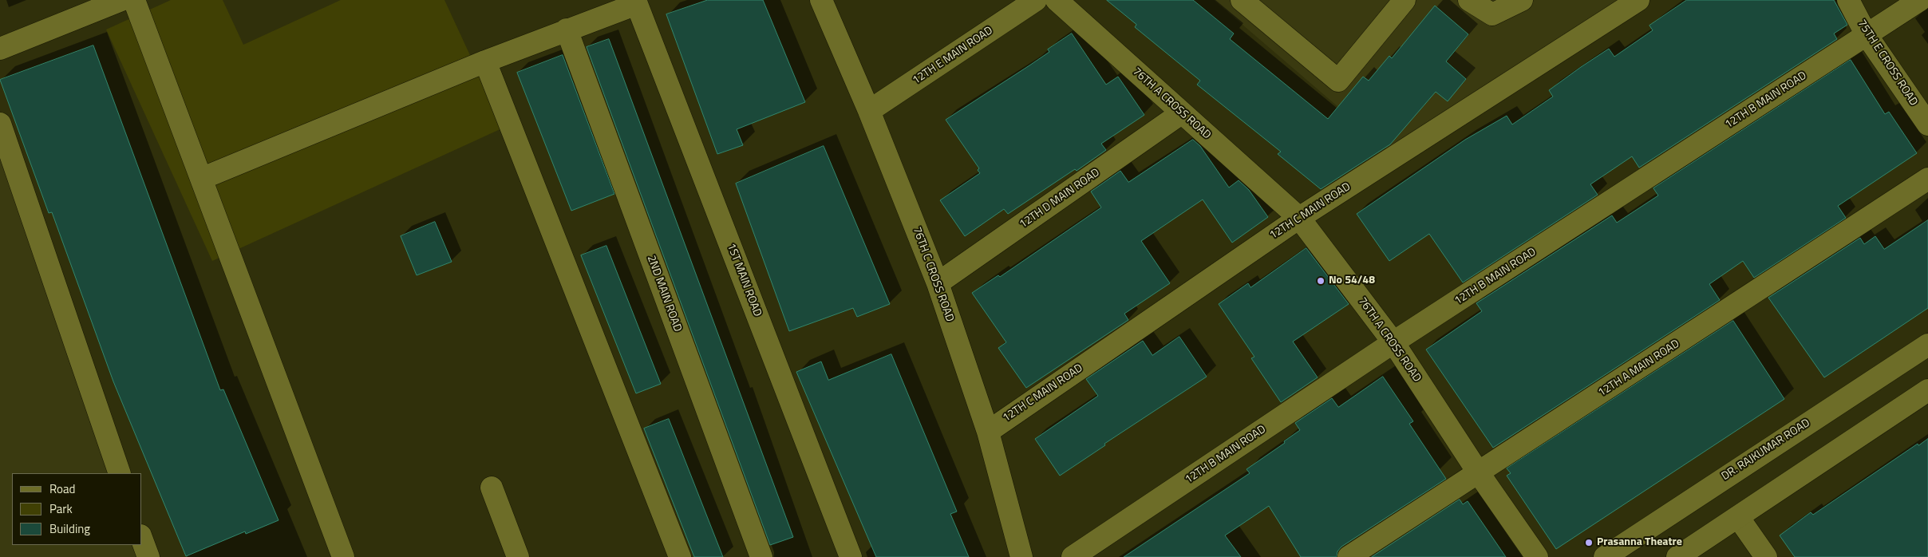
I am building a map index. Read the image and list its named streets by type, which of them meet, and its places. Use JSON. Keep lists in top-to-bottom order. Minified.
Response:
{"streets":{"street":["12TH E MAIN ROAD","75TH E CROSS ROAD","12TH B MAIN ROAD","76TH A CROSS ROAD","12TH D MAIN ROAD","12TH C MAIN ROAD","76TH C CROSS ROAD","1ST MAIN ROAD","2ND MAIN ROAD","12TH A MAIN ROAD","DR. RAJKUMAR ROAD"]},"crossings":[["12TH E MAIN ROAD","76TH C CROSS ROAD"],["75TH E CROSS ROAD","12TH B MAIN ROAD"],["12TH B MAIN ROAD","76TH A CROSS ROAD"],["76TH A CROSS ROAD","12TH D MAIN ROAD"],["76TH A CROSS ROAD","12TH C MAIN ROAD"],["76TH A CROSS ROAD","12TH A MAIN ROAD"],["12TH D MAIN ROAD","76TH C CROSS ROAD"],["12TH C MAIN ROAD","76TH C CROSS ROAD"]],"places":["No 54/48","Prasanna Theatre"],"legend":["Road","Park","Building"]}
